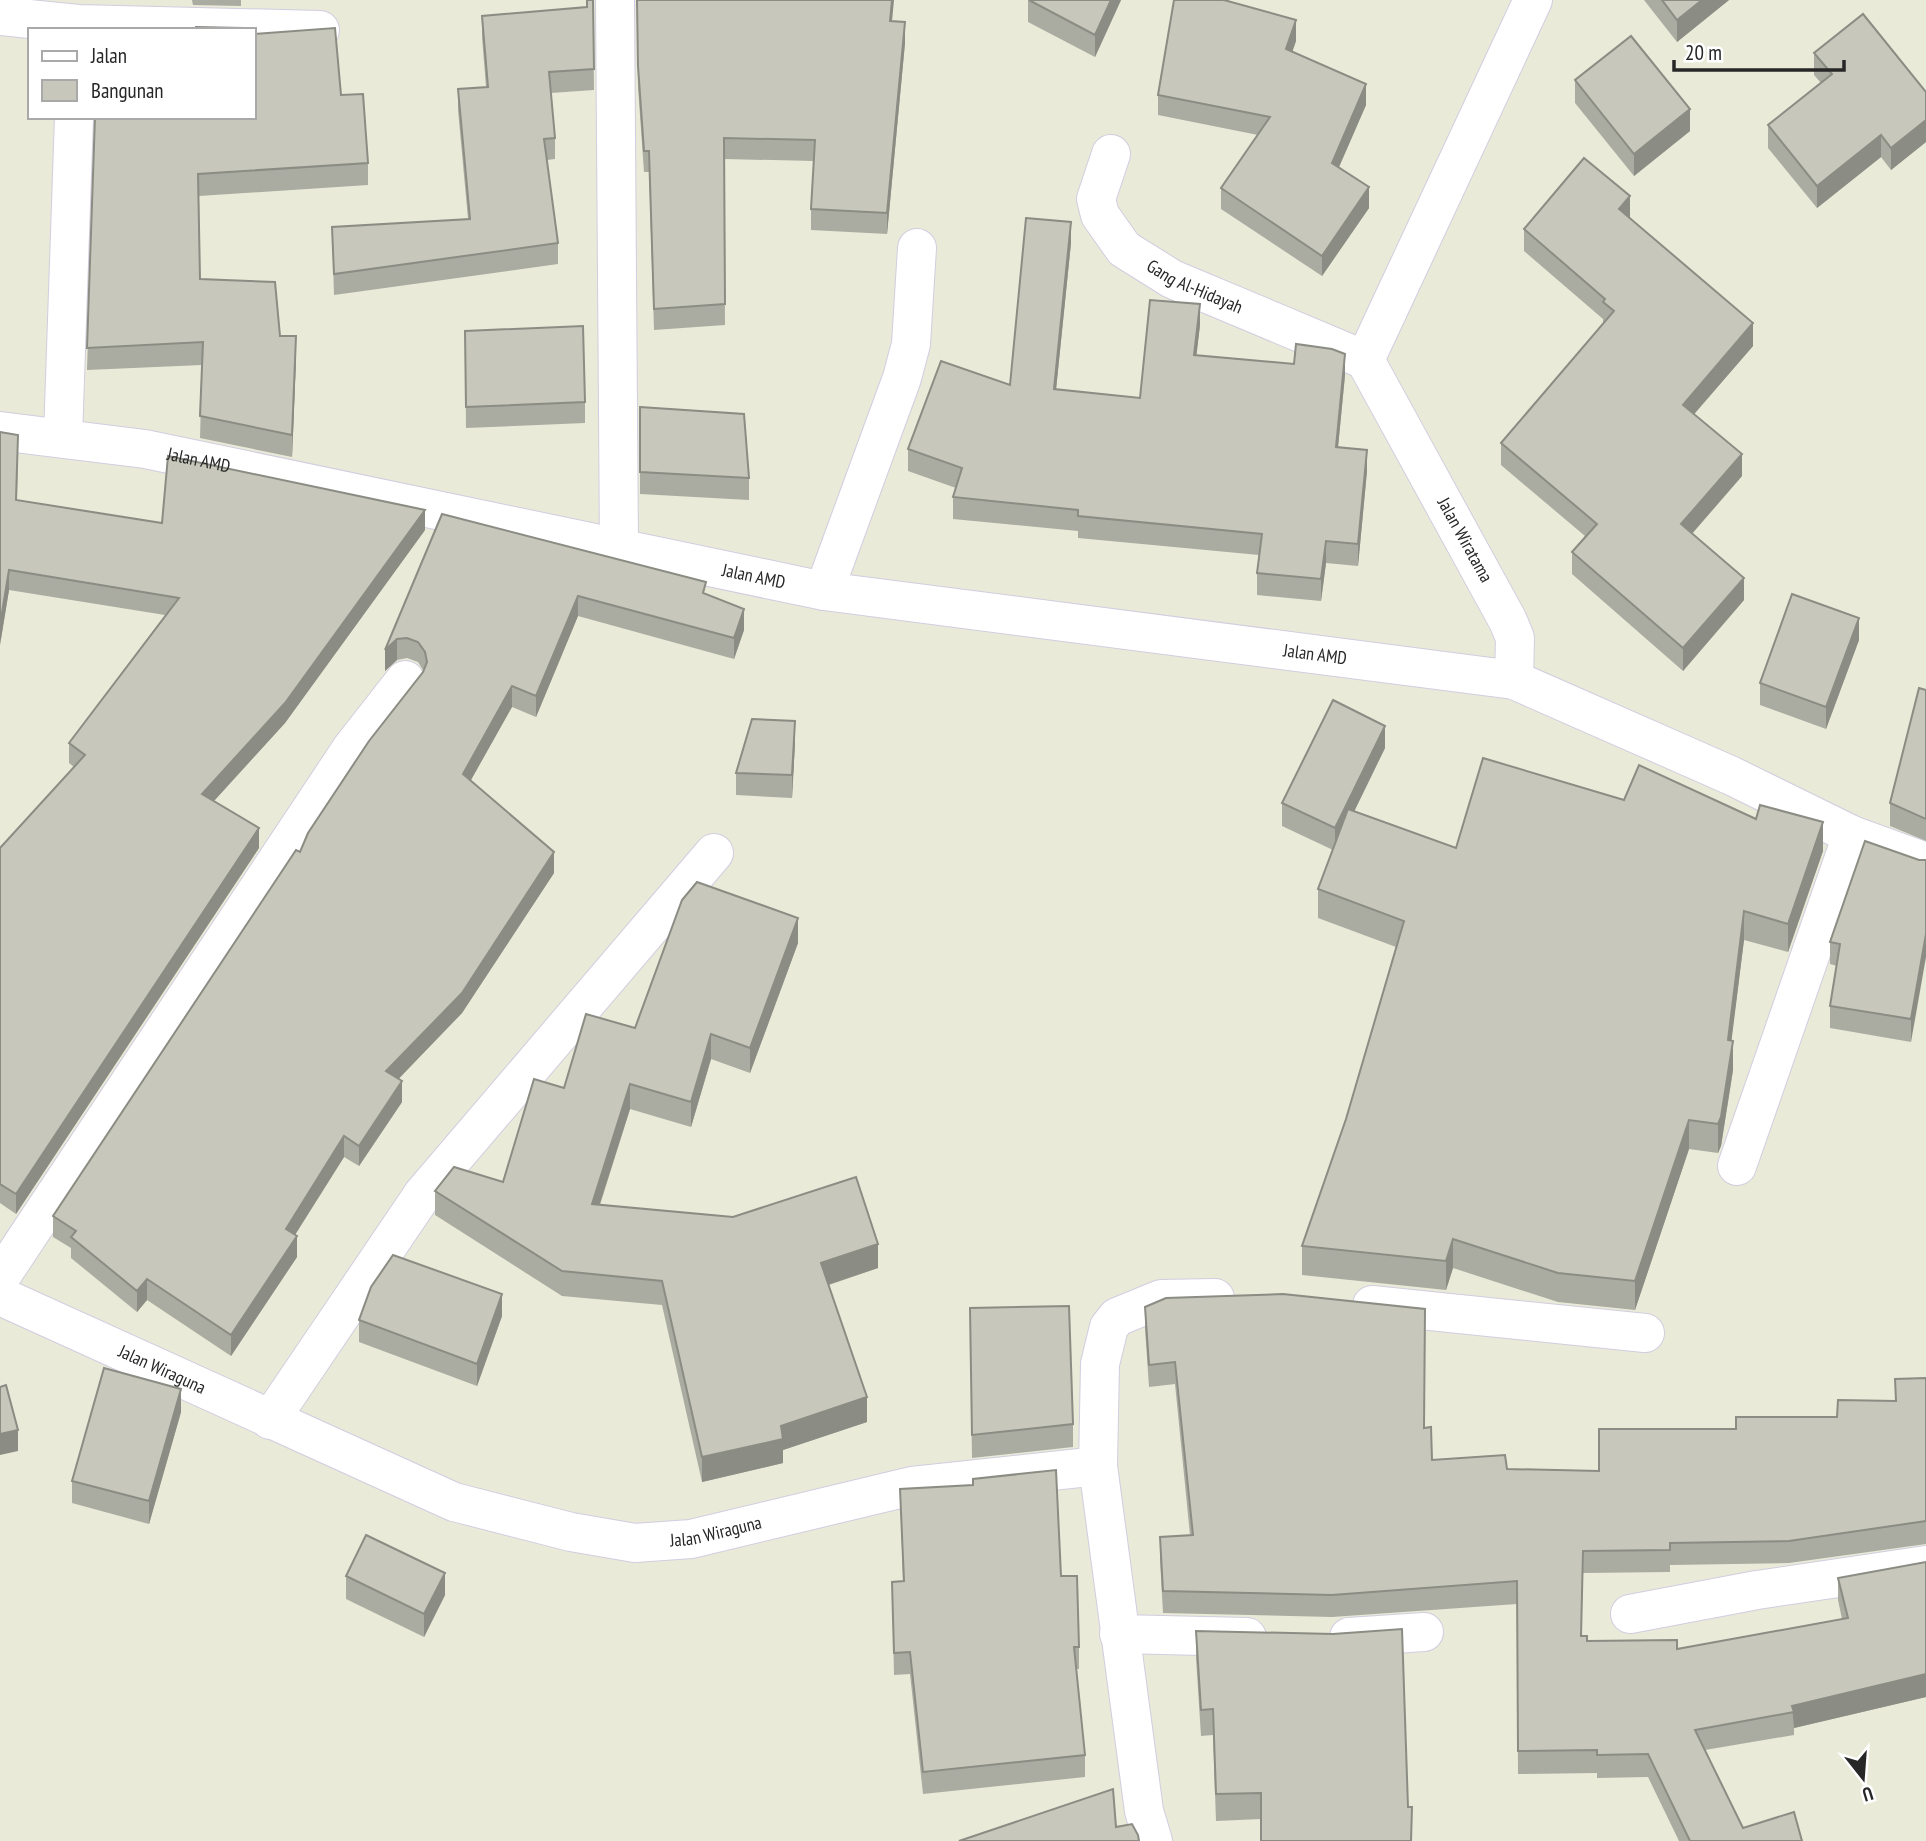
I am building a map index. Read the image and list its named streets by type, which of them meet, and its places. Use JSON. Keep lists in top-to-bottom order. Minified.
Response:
{"streets":{"street":["Gang Al-Hidayah","Jalan AMD","Jalan Wiratama","Jalan Wiraguna"]},"crossings":[["Gang Al-Hidayah","Jalan Wiratama"],["Jalan AMD","Jalan Wiratama"]],"legend":["Jalan","Bangunan"],"scale_bar":"20 m","north":"bottom"}
